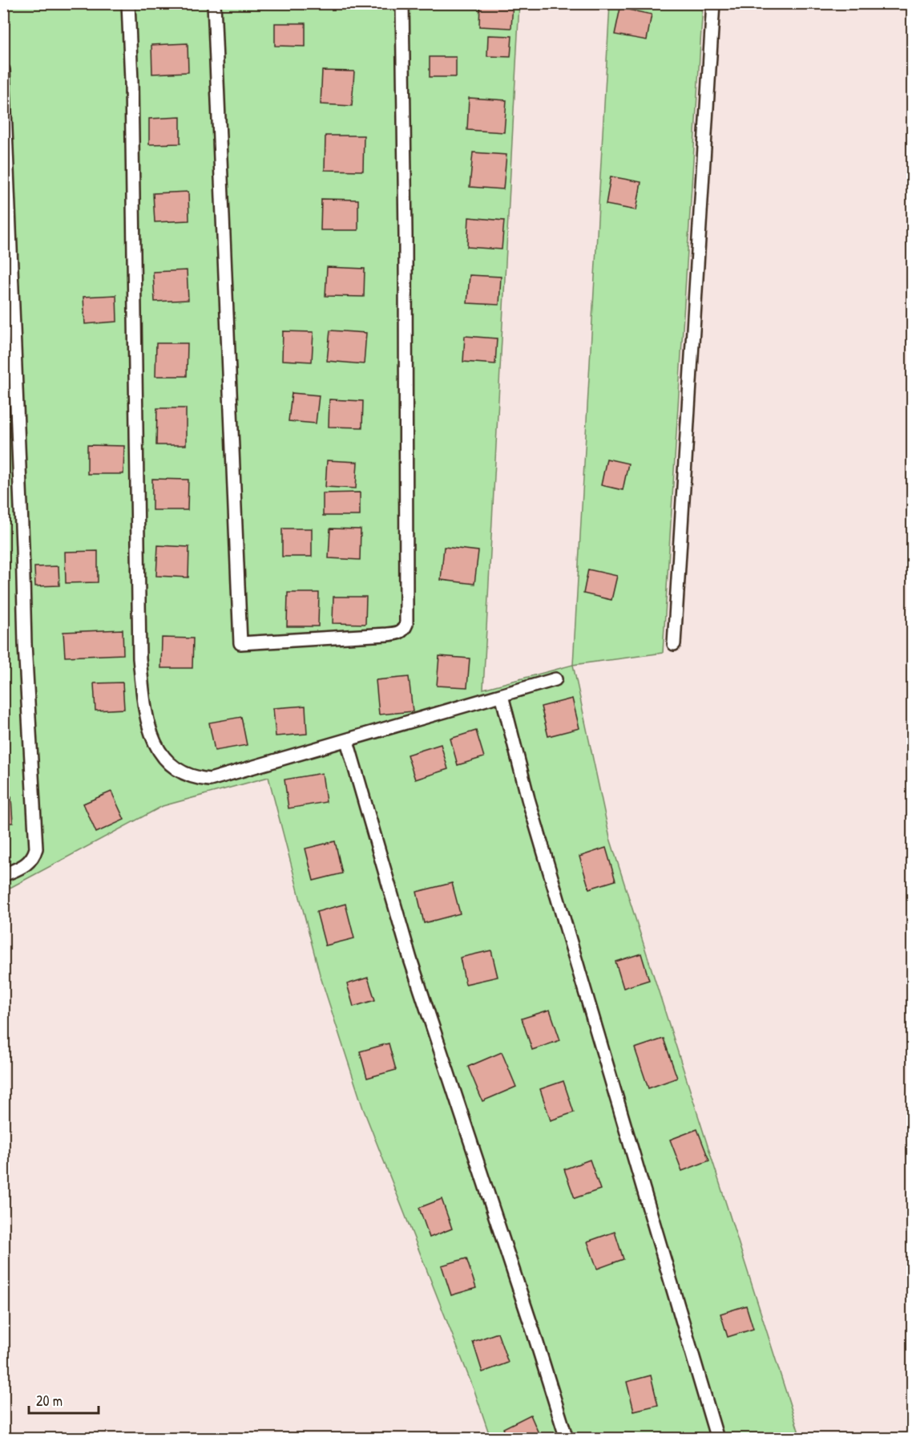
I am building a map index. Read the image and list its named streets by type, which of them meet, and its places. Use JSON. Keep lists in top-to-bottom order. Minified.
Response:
{"scale_bar":"20 m"}
